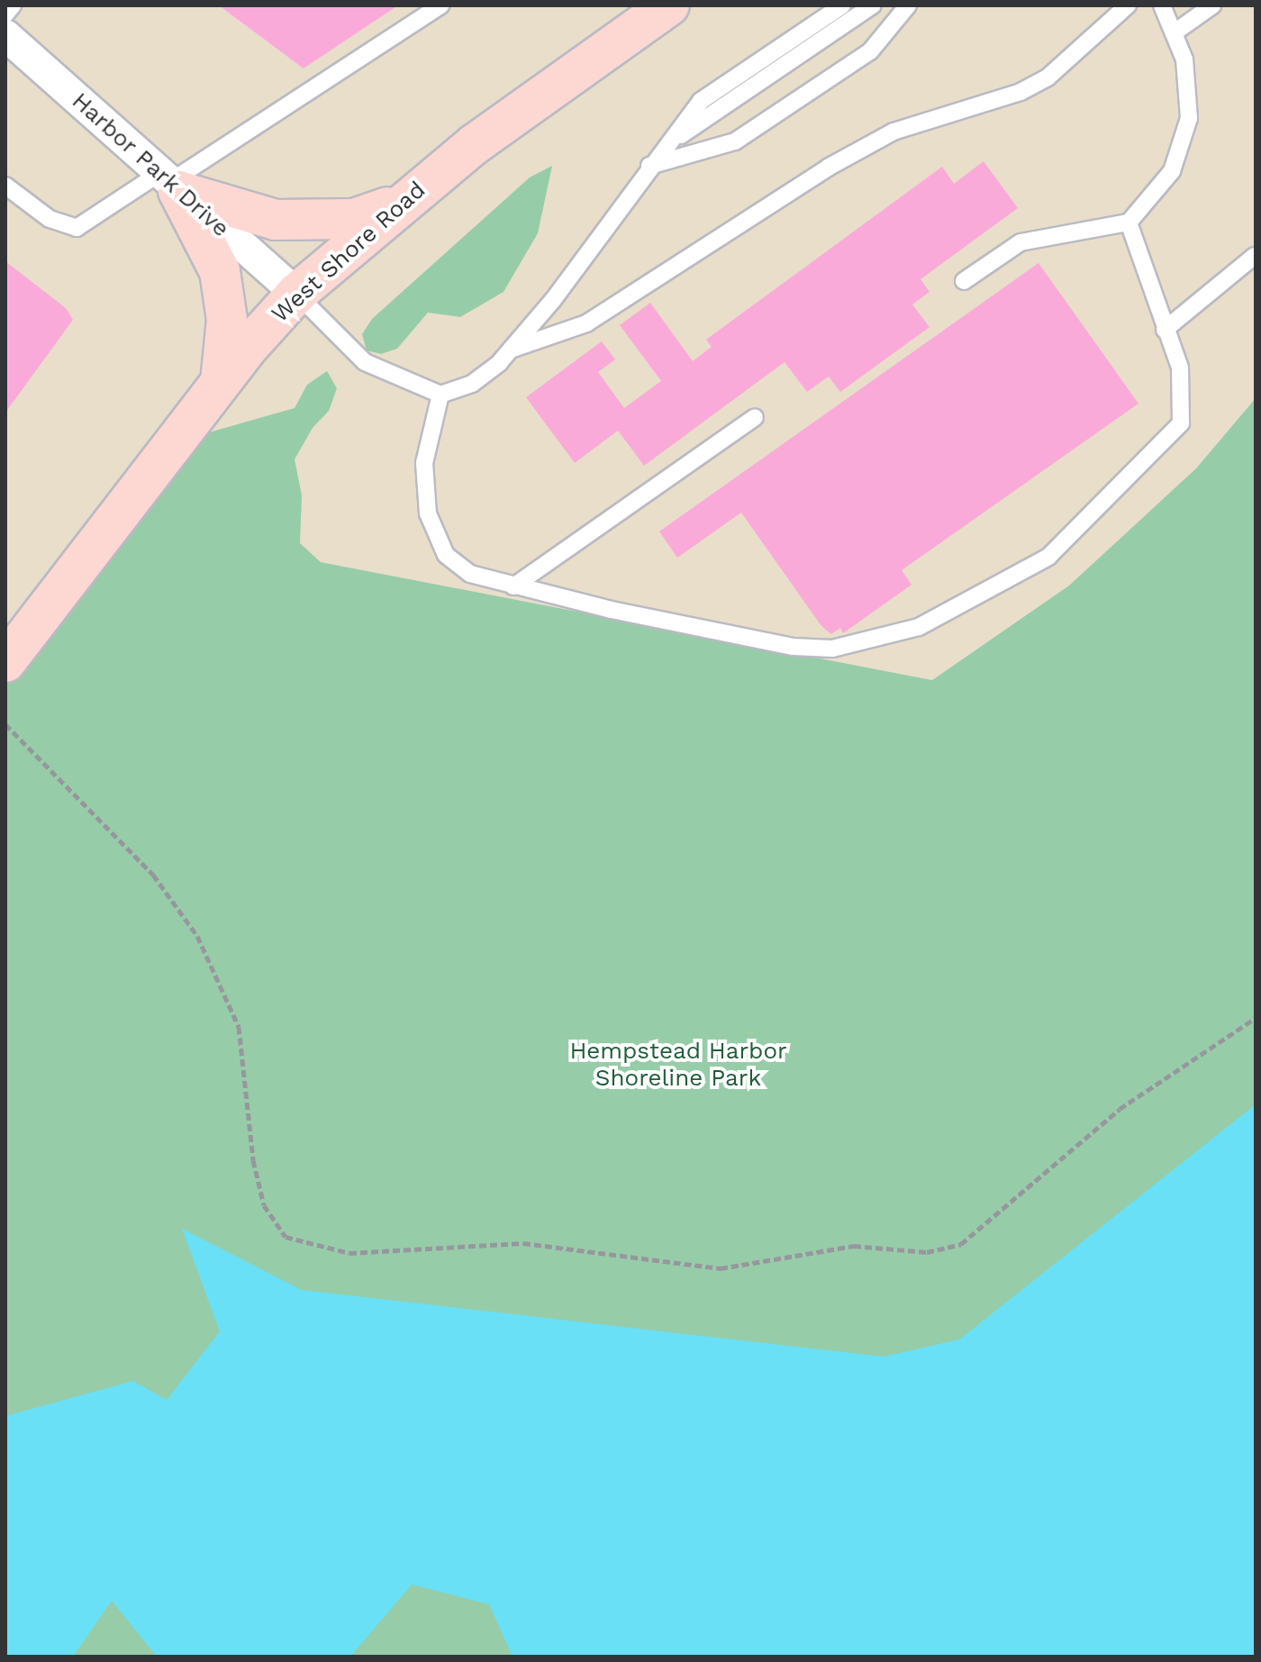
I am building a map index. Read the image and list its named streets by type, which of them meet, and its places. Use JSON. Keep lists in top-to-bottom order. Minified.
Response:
{"streets":{"main road":["West Shore Road"],"street":["Harbor Park Drive"]},"crossings":[["Harbor Park Drive","West Shore Road"]],"parks":["Hempstead Harbor Shoreline Park"]}
